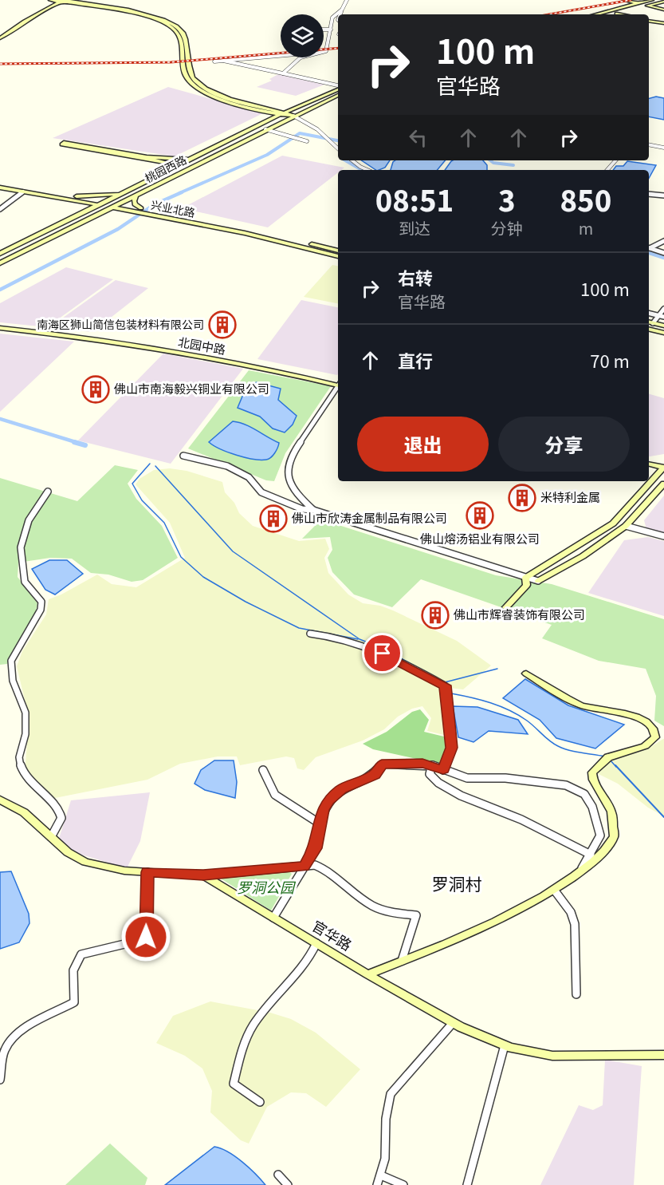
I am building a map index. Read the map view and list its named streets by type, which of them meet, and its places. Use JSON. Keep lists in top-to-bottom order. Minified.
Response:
{"streets":{"main road":["桃园西路","兴业北路","北园中路","官华路"]},"crossings":[["桃园西路","兴业北路"]],"districts":["罗洞村"],"parks":["罗洞公园"],"places":{"building":["南海区狮山简信包装材料有限公司","佛山市南海毅兴铜业有限公司","米特利金属","佛山熔汤铝业有限公司","佛山市欣涛金属制品有限公司","佛山市辉睿装饰有限公司"]},"page":{"turn":["100 m","官华路"],"eta":["08:51","到达","3","分钟","850","m"],"list":[{"name":"右转","note":"官华路","value":"100 m"},{"name":"直行","value":"70 m"}],"buttons":["退出","分享"]}}
